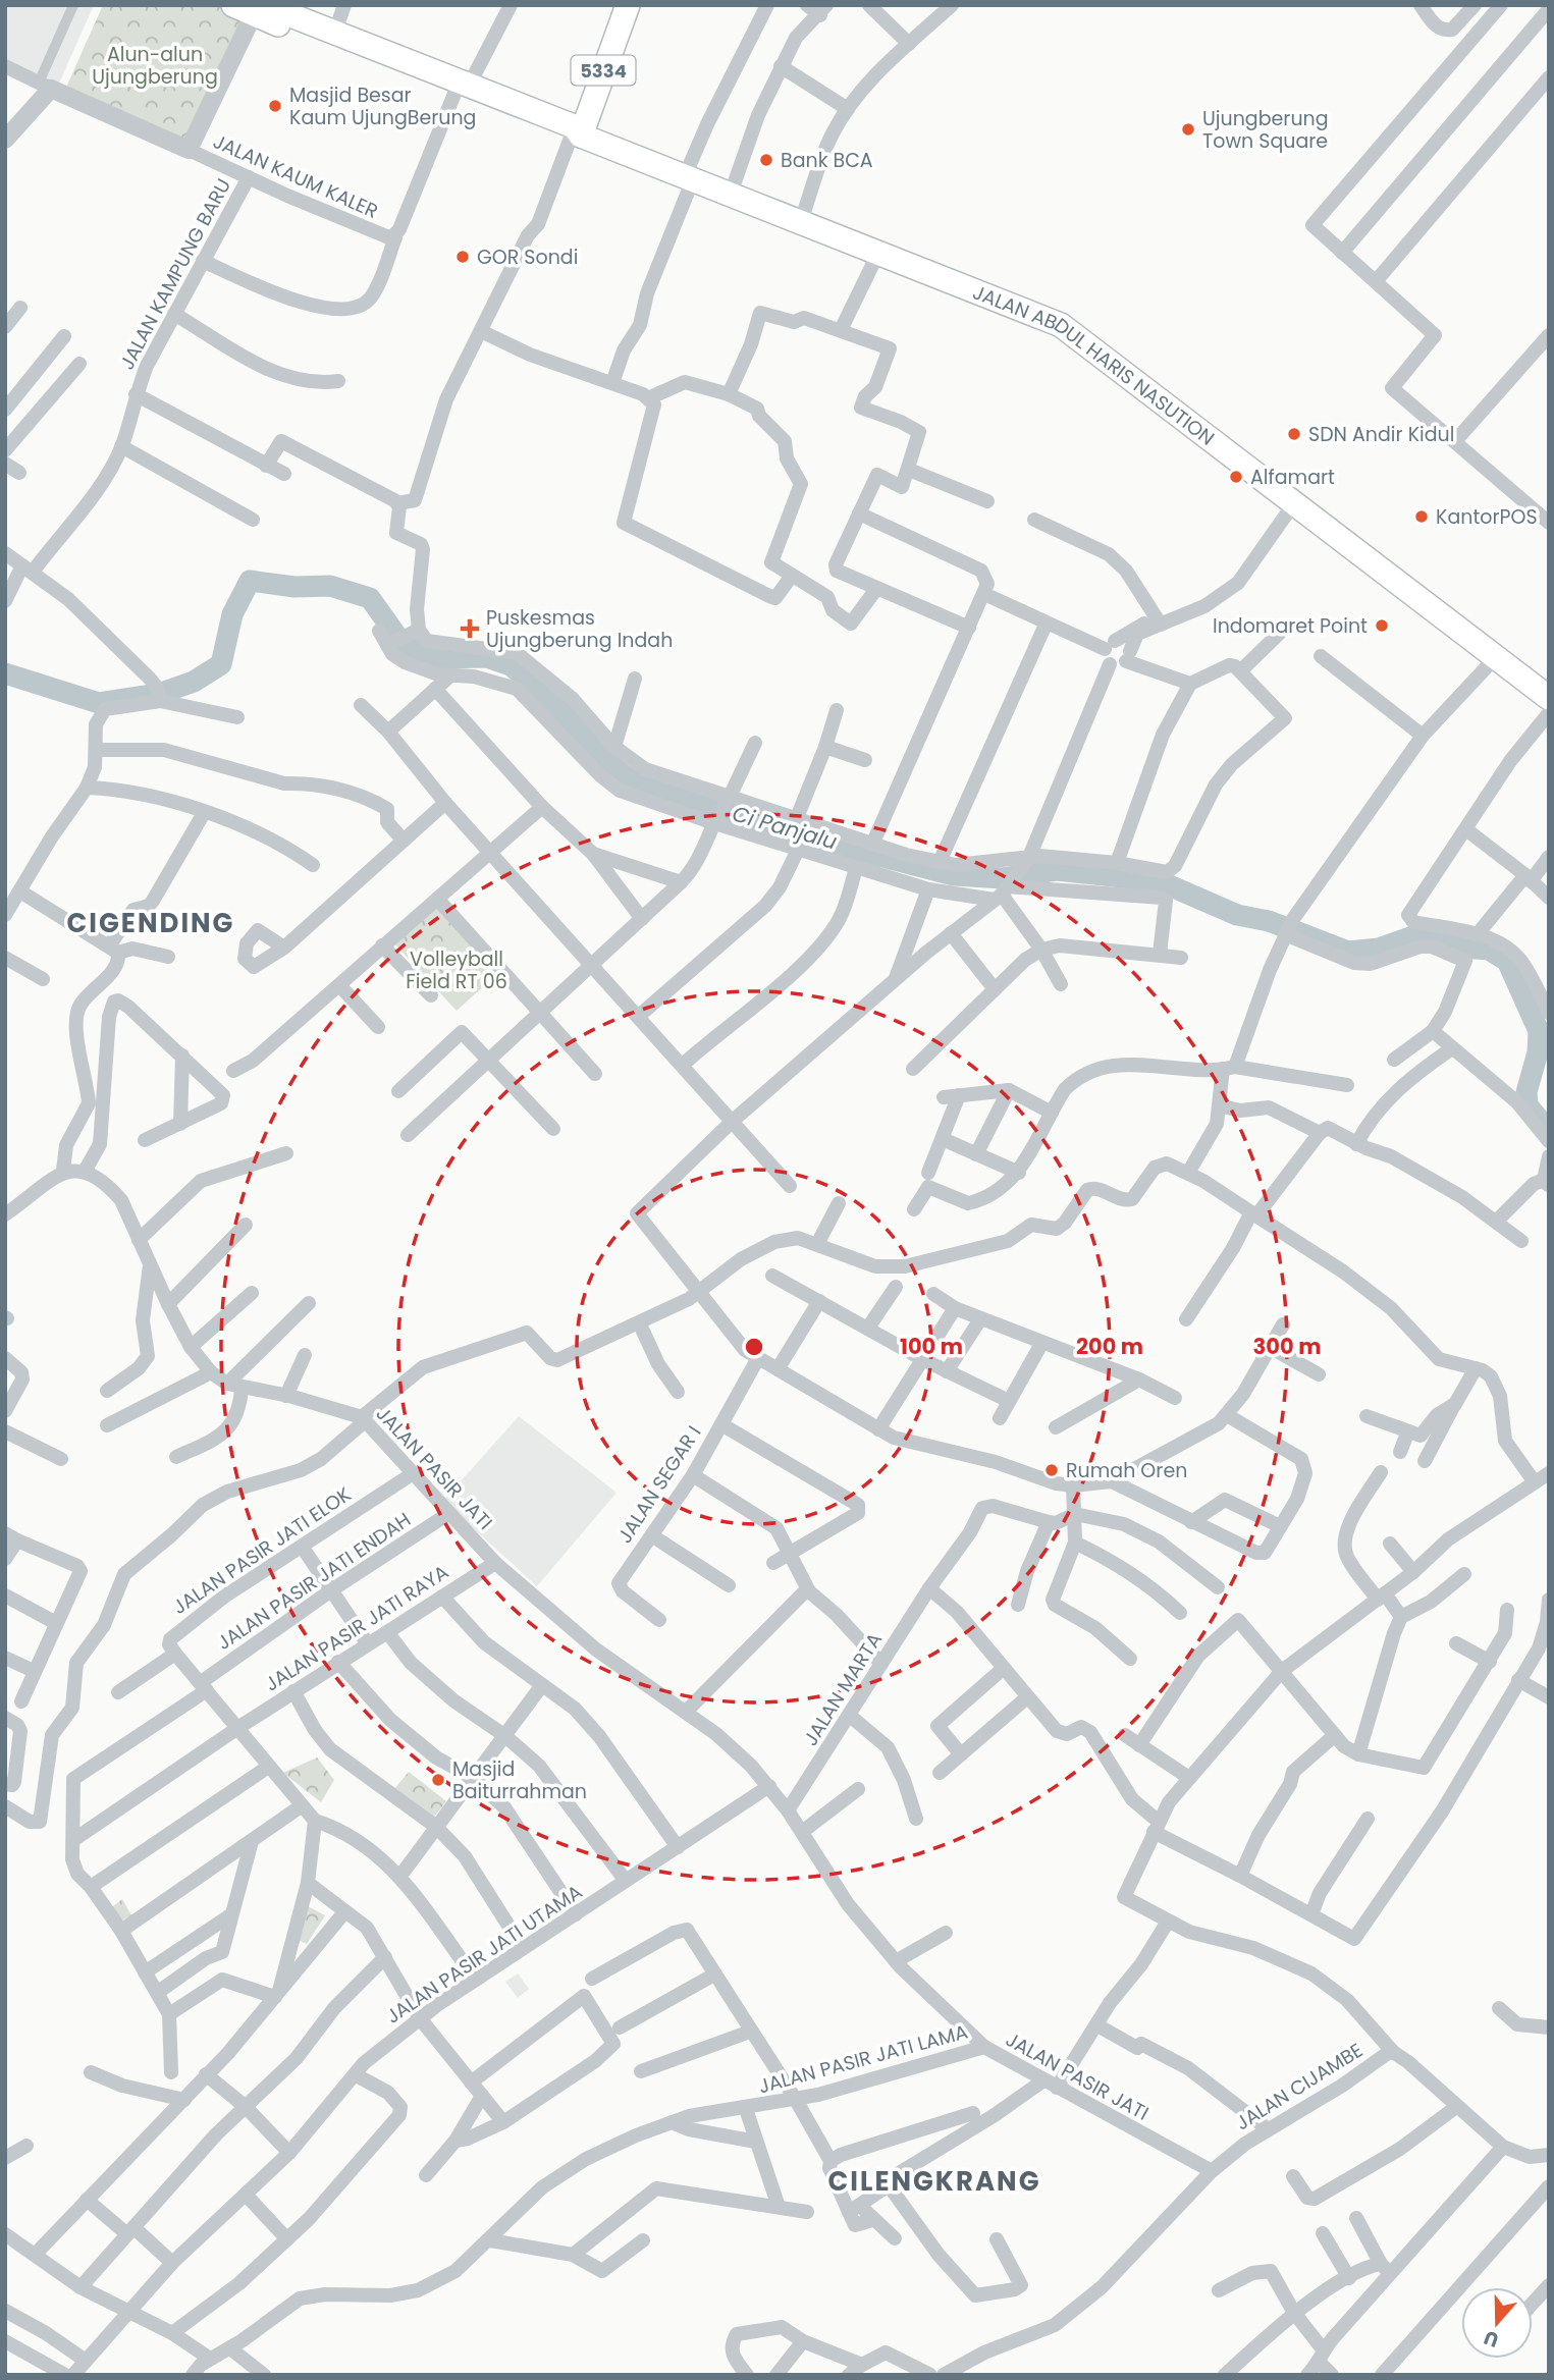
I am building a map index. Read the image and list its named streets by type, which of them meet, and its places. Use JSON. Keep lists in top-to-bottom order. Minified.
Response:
{"streets":{"main road":["5334","JALAN ABDUL HARIS NASUTION"],"street":["JALAN KAUM KALER","JALAN KAMPUNG BARU","JALAN PASIR JATI","JALAN SEGAR I","JALAN PASIR JATI ELOK","JALAN PASIR JATI ENDAH","JALAN PASIR JATI RAYA","JALAN MARTA","JALAN PASIR JATI UTAMA","JALAN PASIR JATI LAMA","JALAN CIJAMBE"]},"crossings":[["5334","JALAN ABDUL HARIS NASUTION"],["JALAN KAUM KALER","JALAN KAMPUNG BARU"],["JALAN PASIR JATI","JALAN PASIR JATI ELOK"],["JALAN PASIR JATI","JALAN PASIR JATI ENDAH"],["JALAN PASIR JATI","JALAN PASIR JATI RAYA"],["JALAN PASIR JATI","JALAN MARTA"],["JALAN PASIR JATI","JALAN PASIR JATI UTAMA"],["JALAN PASIR JATI","JALAN PASIR JATI LAMA"],["JALAN PASIR JATI","JALAN CIJAMBE"],["JALAN PASIR JATI ENDAH","JALAN PASIR JATI RAYA"]],"districts":["CIGENDING","CILENGKRANG"],"water":["Ci Panjalu"],"parks":["Alun-alun Ujungberung","Volleyball Field RT 06"],"places":{"other":["Masjid Besar Kaum UjungBerung","Ujungberung Town Square","Bank BCA","GOR Sondi","SDN Andir Kidul","Alfamart","KantorPOS","Indomaret Point","Rumah Oren","Masjid Baiturrahman"],"health":["Puskesmas Ujungberung Indah"]},"north":"bottom","rings":["100 m","200 m","300 m"]}
